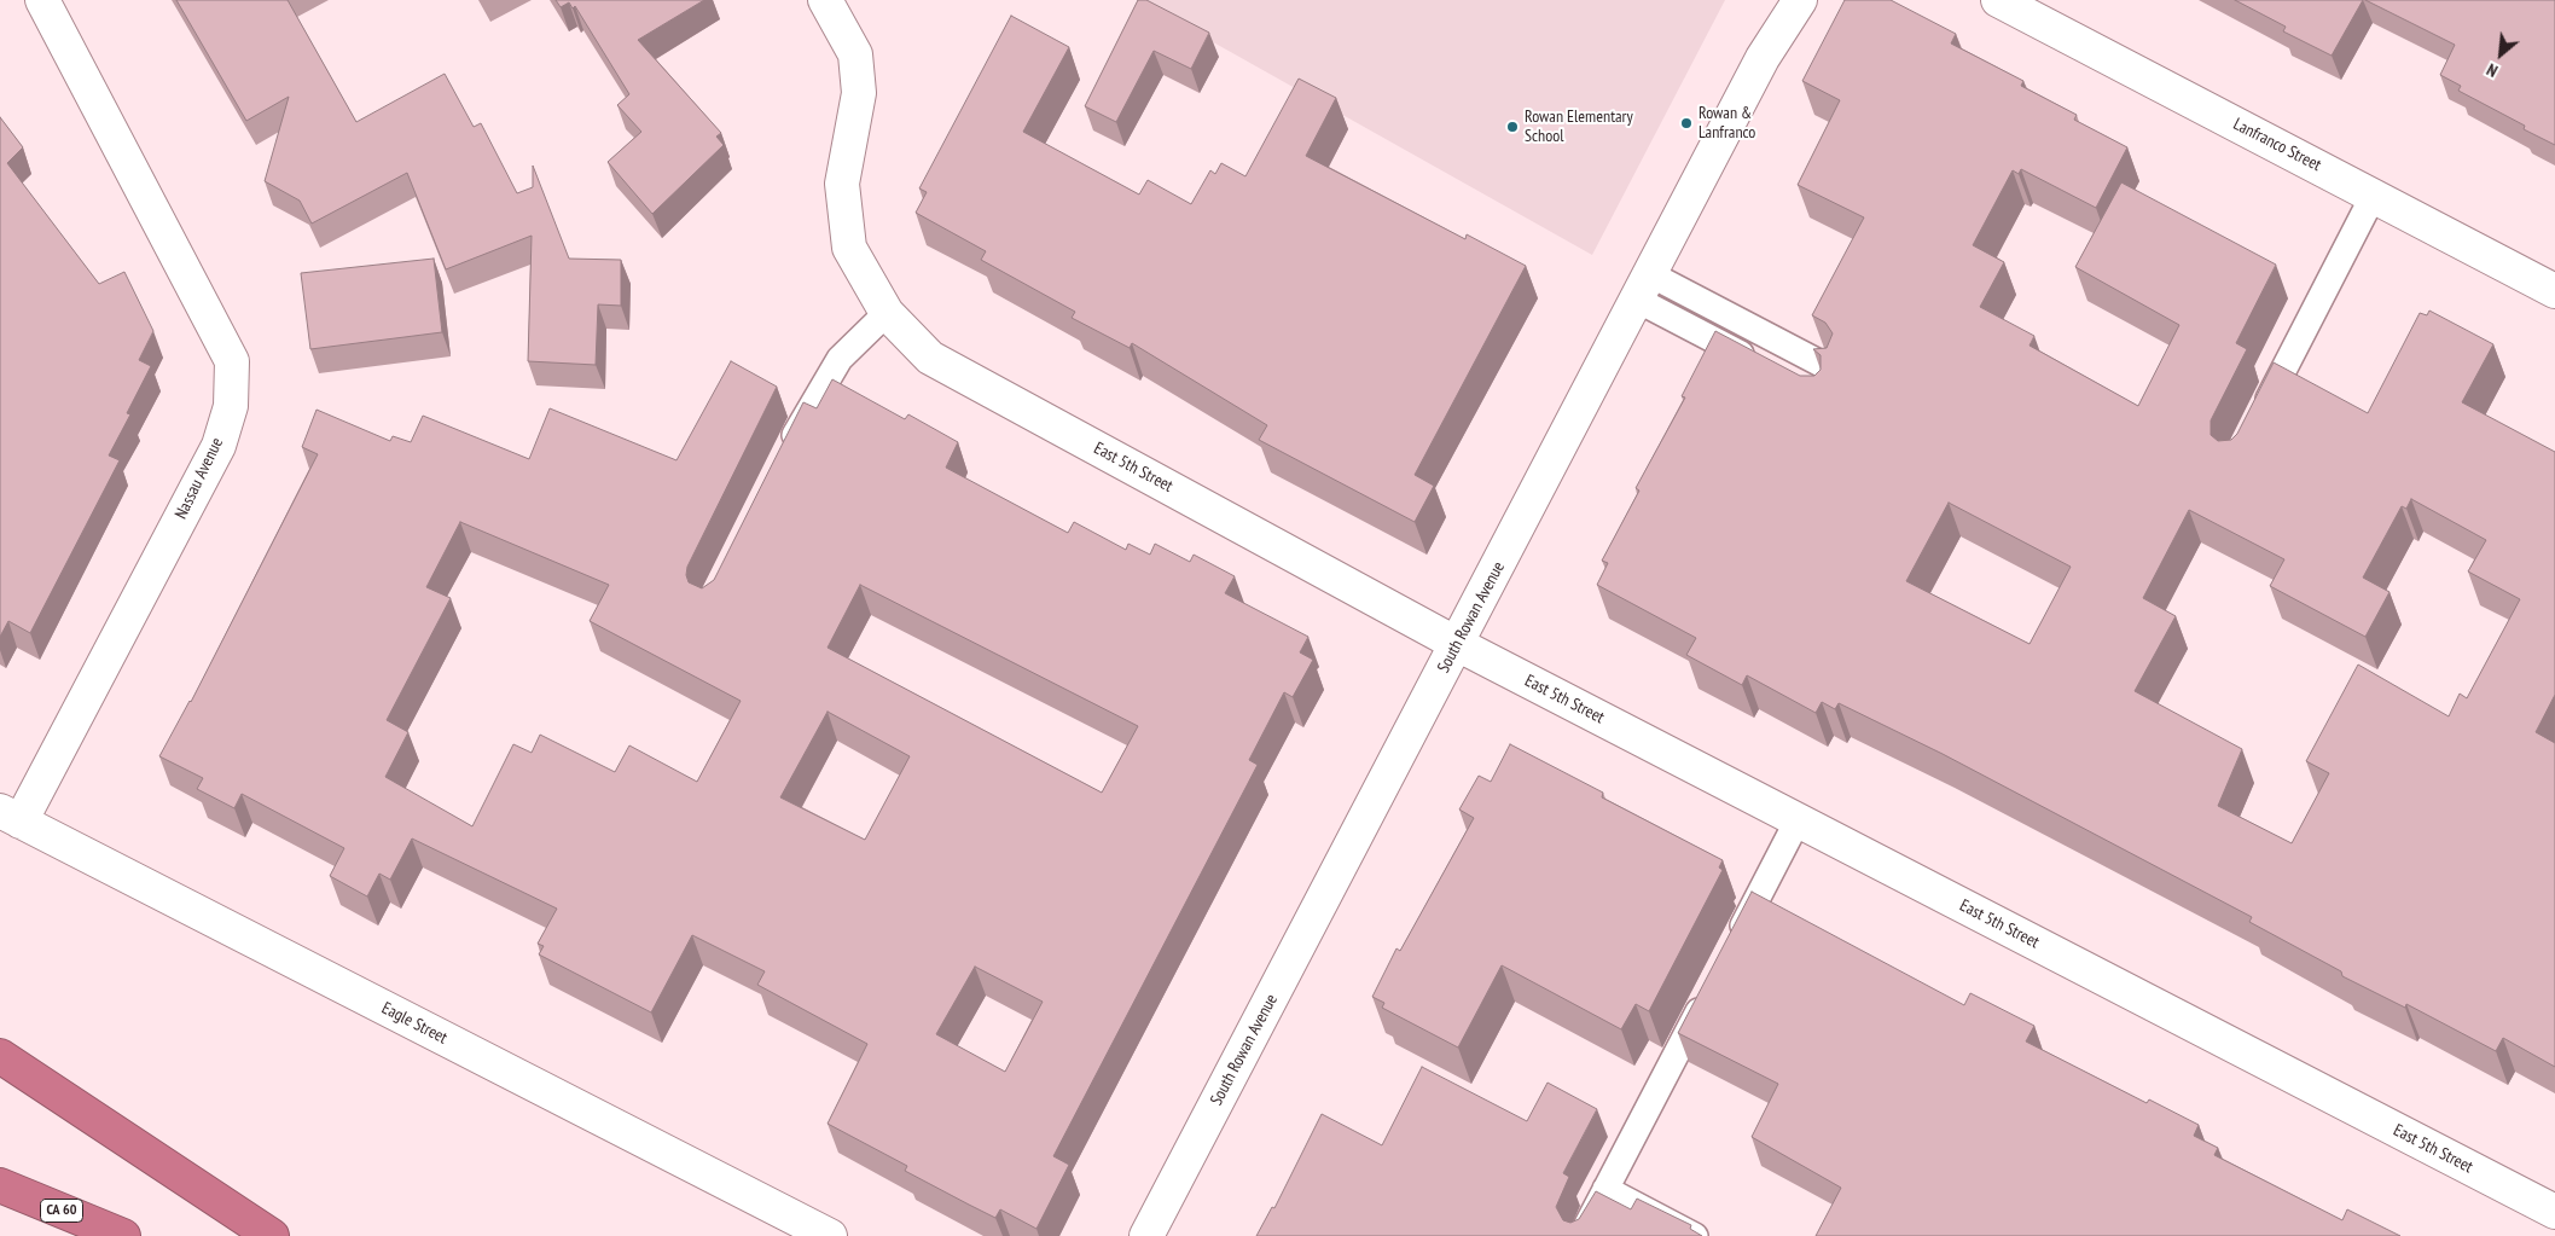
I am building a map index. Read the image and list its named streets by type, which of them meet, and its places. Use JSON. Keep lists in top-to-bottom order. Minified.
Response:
{"streets":{"highway":["CA 60"],"street":["Lanfranco Street","East 5th Street","Nassau Avenue","South Rowan Avenue","Eagle Street"]},"crossings":[["East 5th Street","South Rowan Avenue"],["Nassau Avenue","Eagle Street"]],"places":["Rowan & Lanfranco","Rowan Elementary School"],"north":"bottom left"}
